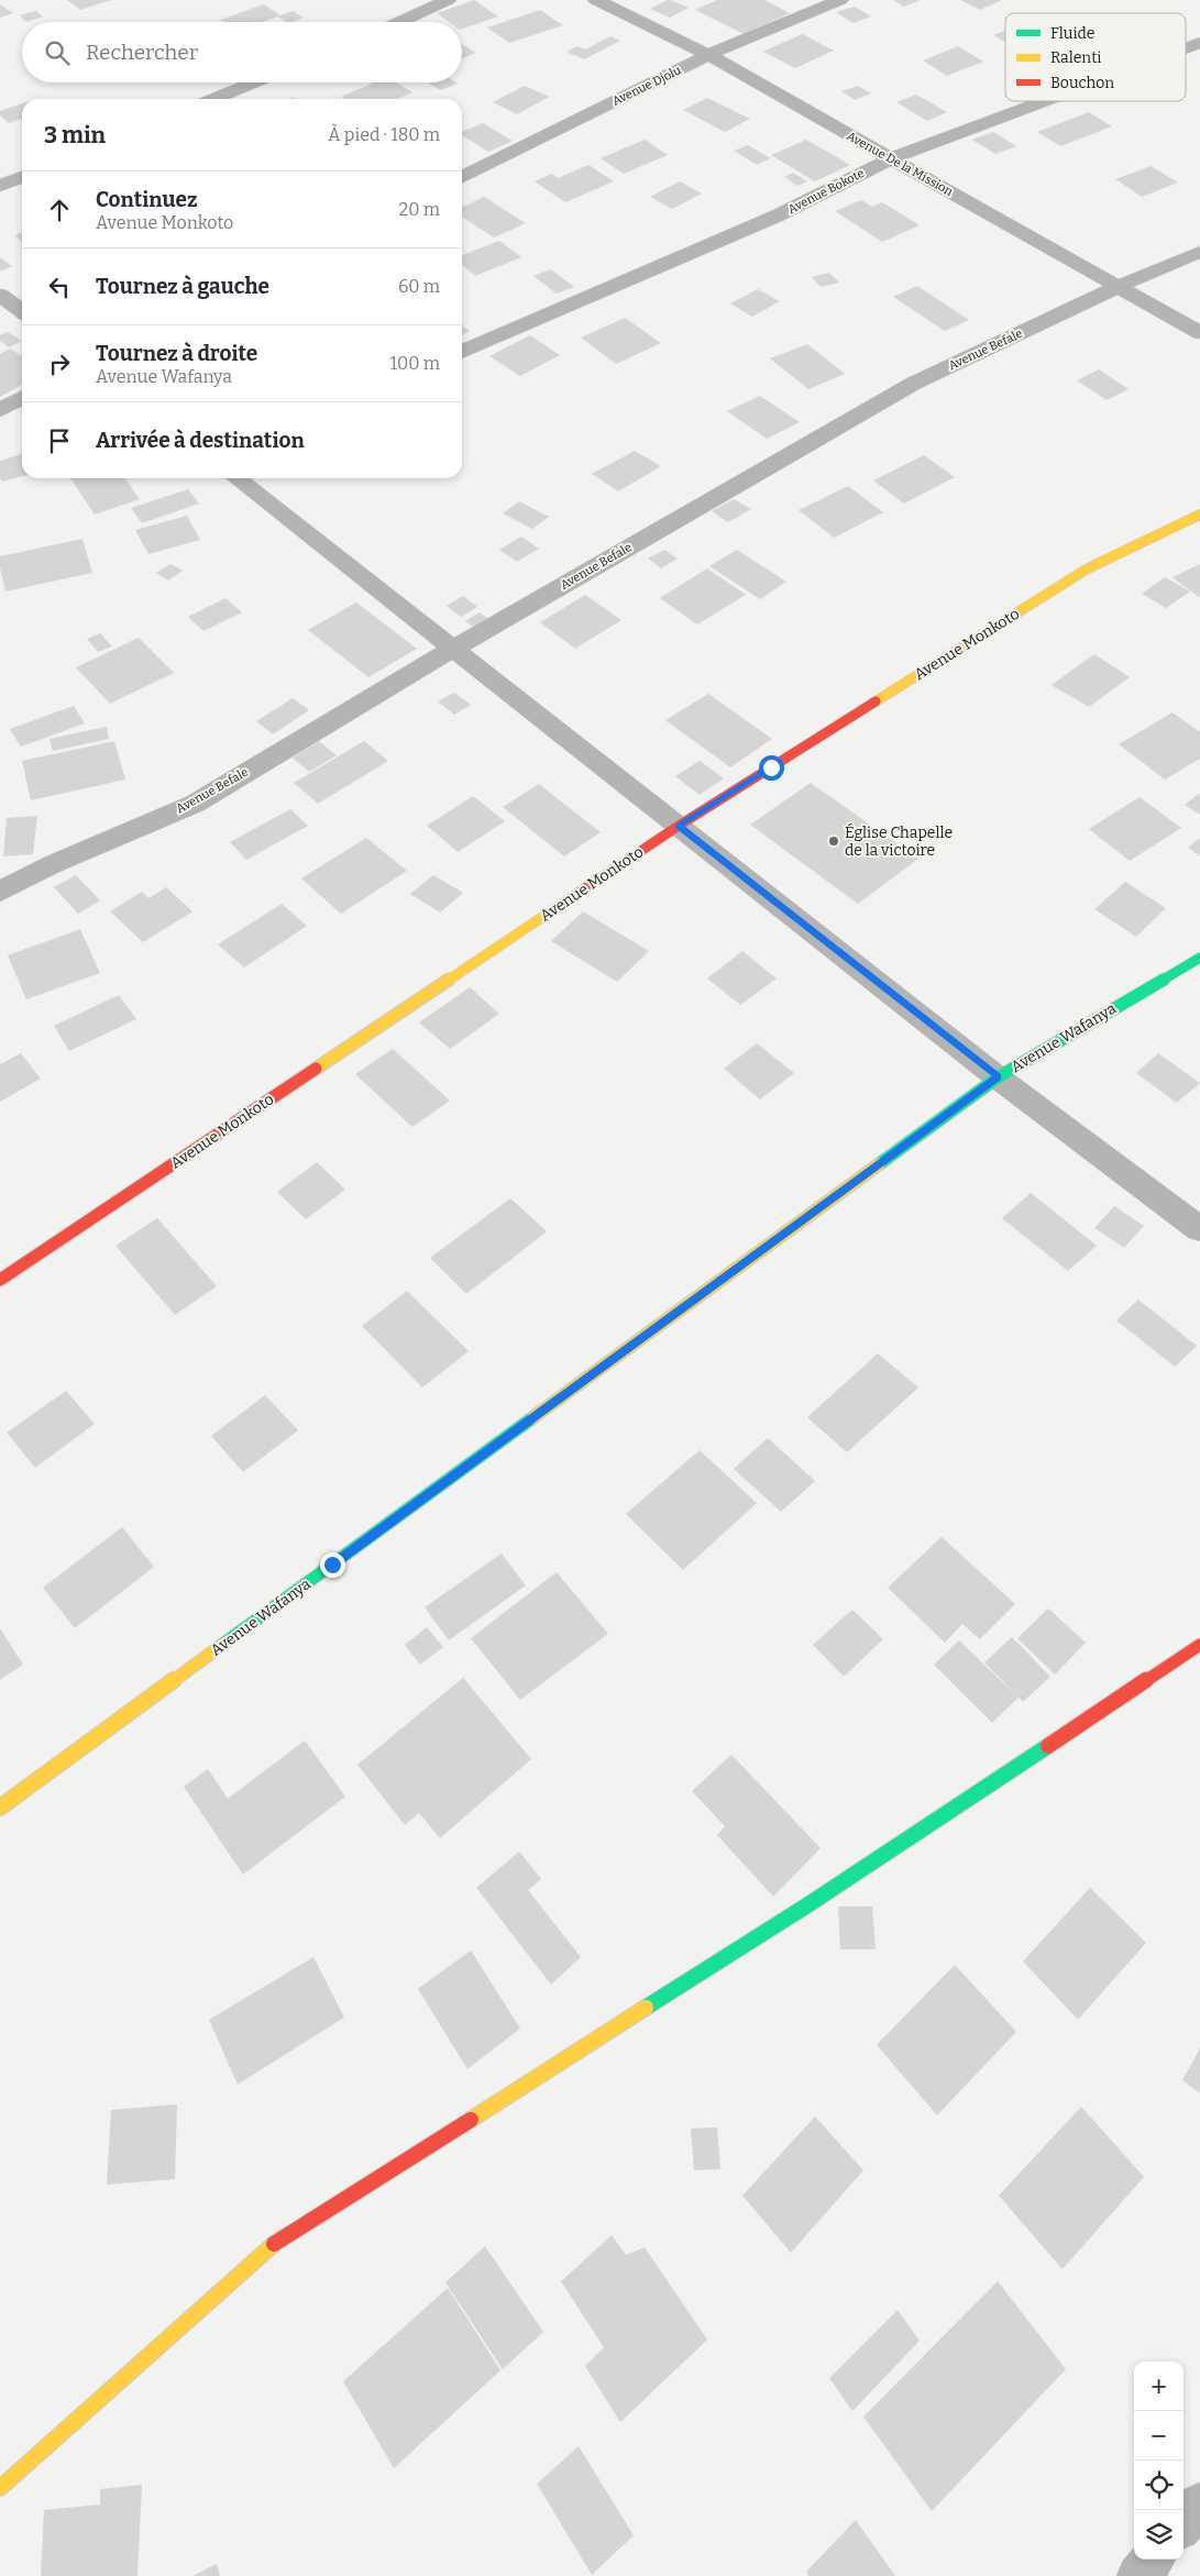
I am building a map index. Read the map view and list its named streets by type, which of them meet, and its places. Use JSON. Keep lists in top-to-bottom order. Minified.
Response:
{"streets":{"street":["Avenue Djolu","Avenue De la Mission","Avenue Bokote","Avenue Befale","Avenue Monkoto","Avenue Wafanya"]},"crossings":[["Avenue Djolu","Avenue De la Mission"],["Avenue De la Mission","Avenue Bokote"],["Avenue De la Mission","Avenue Befale"]],"places":["Église Chapelle de la victoire"],"legend":["Fluide","Ralenti","Bouchon"],"page":{"search":"Rechercher","heading":["3 min","À pied · 180 m"],"list":[["Continuez","Avenue Monkoto","20 m"],["Tournez à gauche","60 m"],["Tournez à droite","Avenue Wafanya","100 m"],"Arrivée à destination"],"map_buttons":["+","−"]}}
